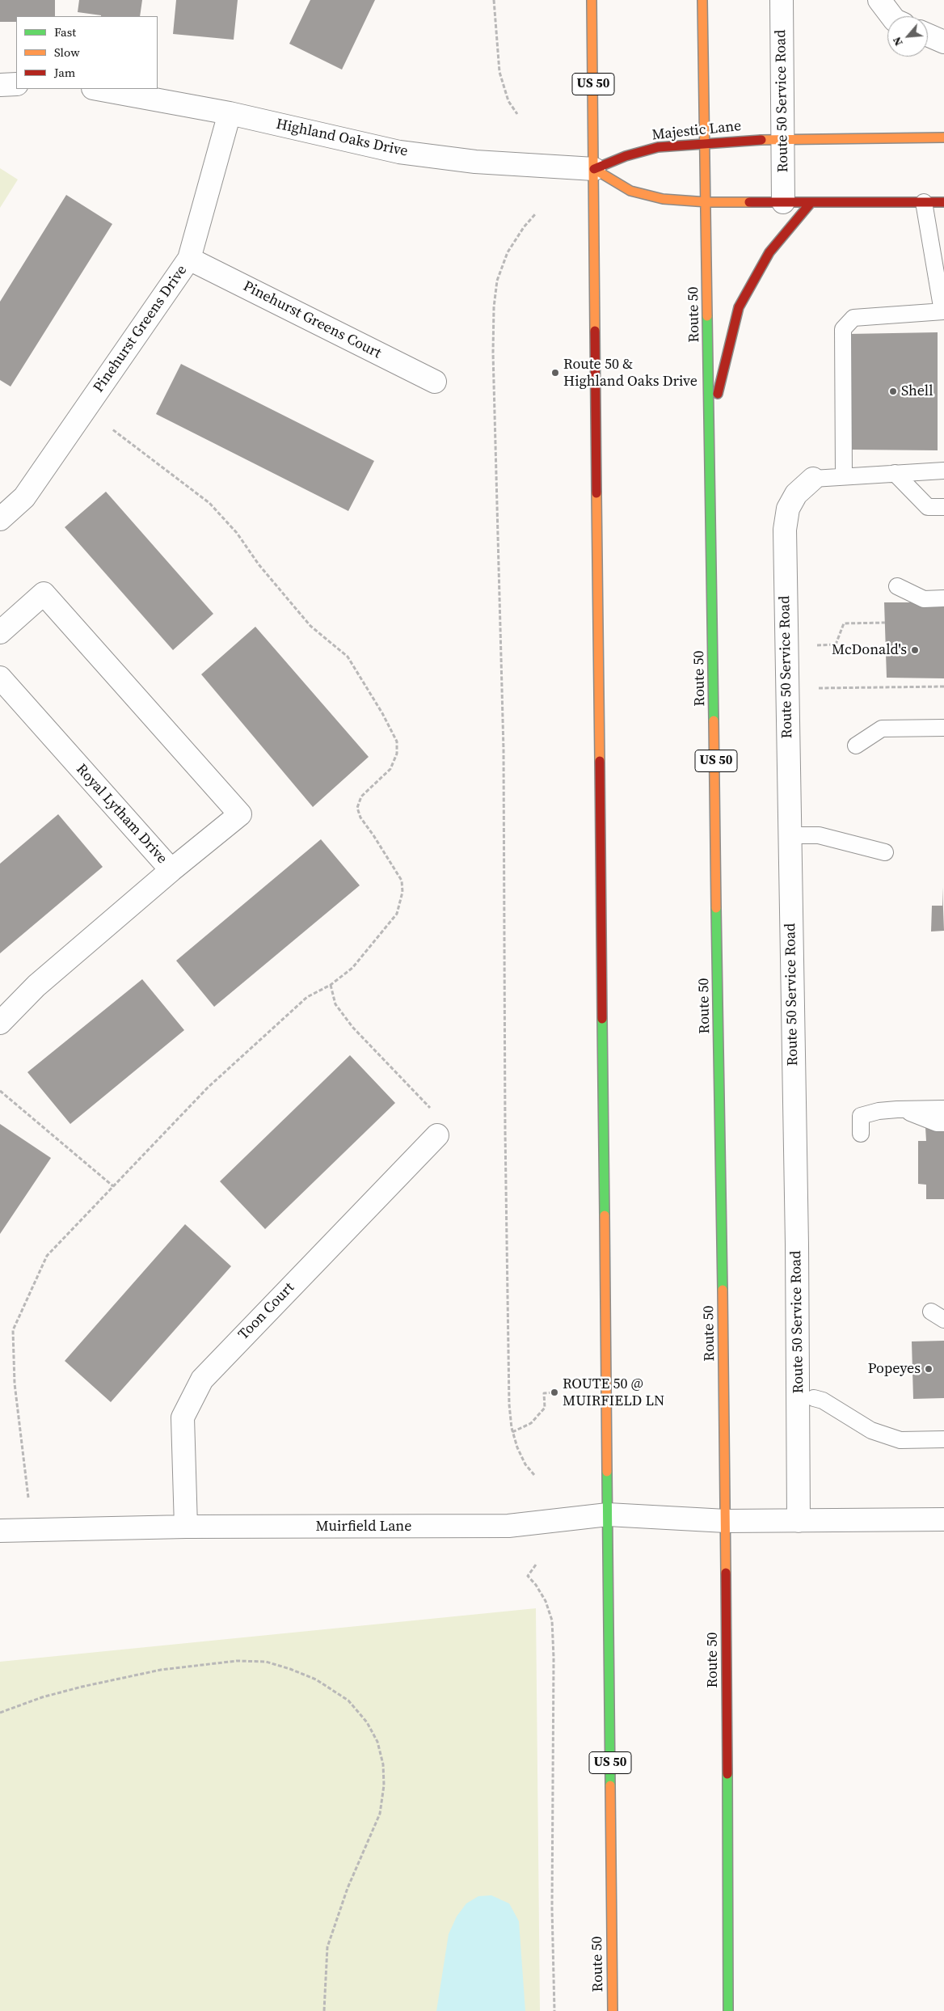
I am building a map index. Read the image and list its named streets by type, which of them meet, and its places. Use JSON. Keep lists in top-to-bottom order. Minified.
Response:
{"streets":{"main road":["US 50","Majestic Lane","Route 50"],"street":["Route 50 Service Road","Highland Oaks Drive","Pinehurst Greens Court","Pinehurst Greens Drive","Royal Lytham Drive","Toon Court","Muirfield Lane"]},"crossings":[["Route 50 Service Road","Majestic Lane"],["Route 50 Service Road","Muirfield Lane"],["Majestic Lane","Highland Oaks Drive"],["Majestic Lane","Route 50"],["Highland Oaks Drive","Route 50"],["Highland Oaks Drive","Pinehurst Greens Drive"],["Route 50","Muirfield Lane"],["Pinehurst Greens Court","Pinehurst Greens Drive"],["Toon Court","Muirfield Lane"]],"places":["Route 50 & Highland Oaks Drive","Shell","McDonald's","Popeyes","ROUTE 50 @ MUIRFIELD LN"],"legend":["Fast","Slow","Jam"],"north":"bottom left"}
